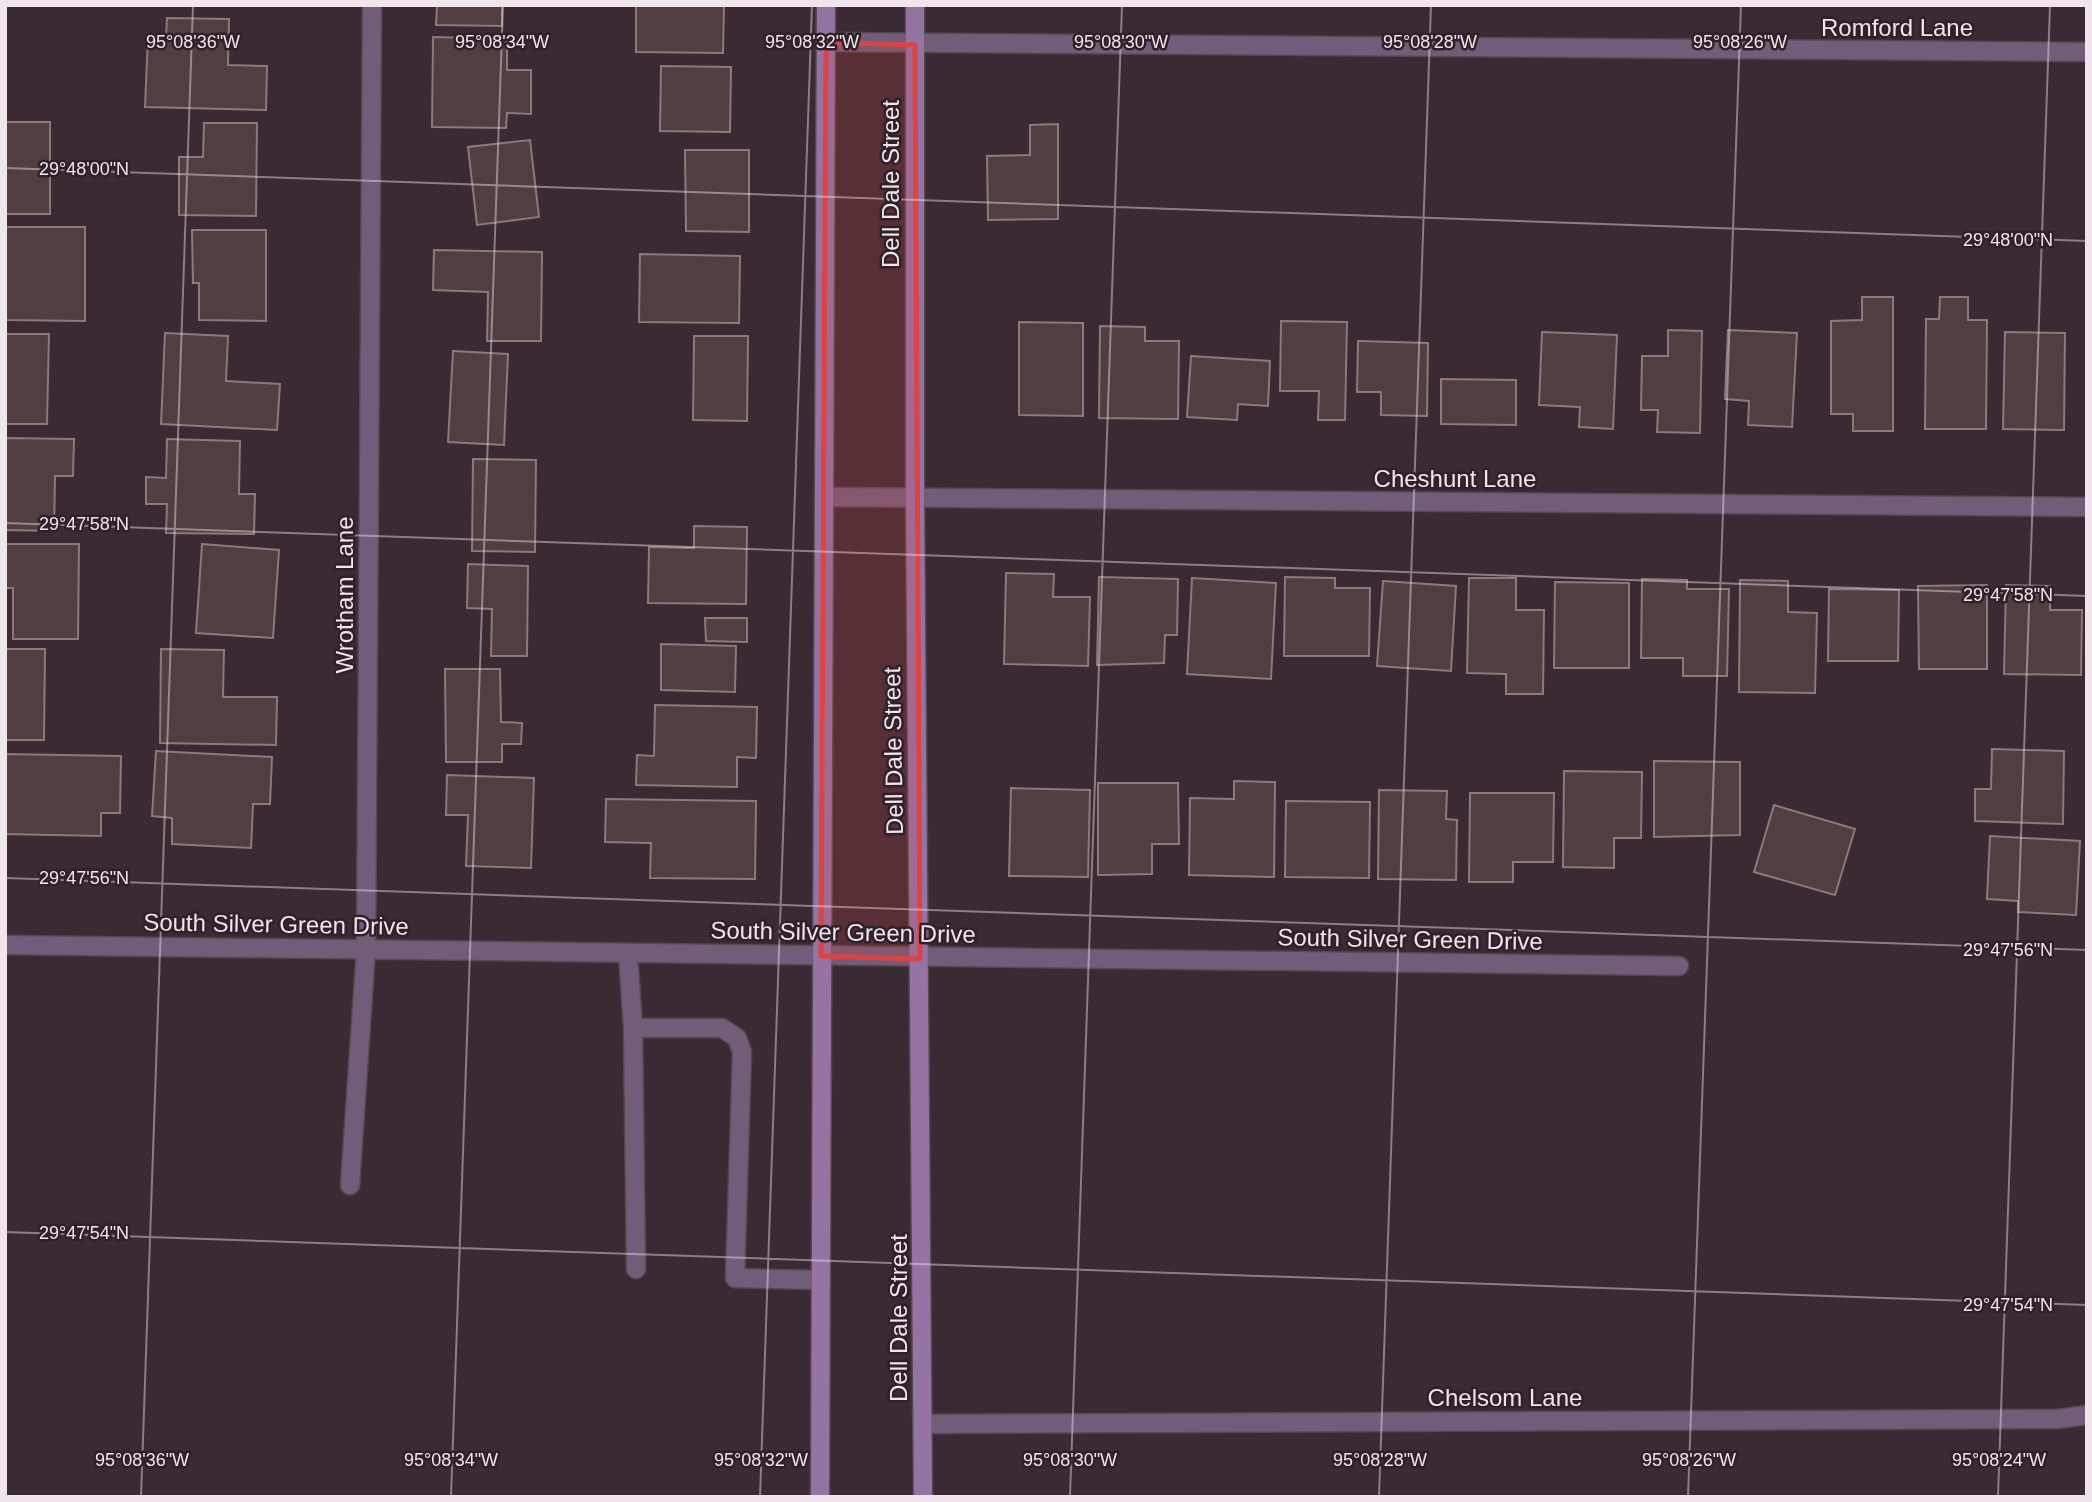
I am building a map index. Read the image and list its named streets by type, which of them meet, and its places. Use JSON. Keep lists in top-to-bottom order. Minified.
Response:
{"streets":{"main road":["Dell Dale Street"],"street":["Romford Lane","Cheshunt Lane","Wrotham Lane","South Silver Green Drive","Chelsom Lane"]},"crossings":[["Romford Lane","Dell Dale Street"],["Dell Dale Street","Cheshunt Lane"],["Dell Dale Street","South Silver Green Drive"],["Dell Dale Street","Chelsom Lane"],["Wrotham Lane","South Silver Green Drive"]],"coordinates":["95°08'36\"W","95°08'34\"W","95°08'32\"W","95°08'30\"W","95°08'28\"W","95°08'26\"W","29°48'00\"N","29°47'58\"N","29°47'56\"N","29°47'54\"N","95°08'24\"W"]}
